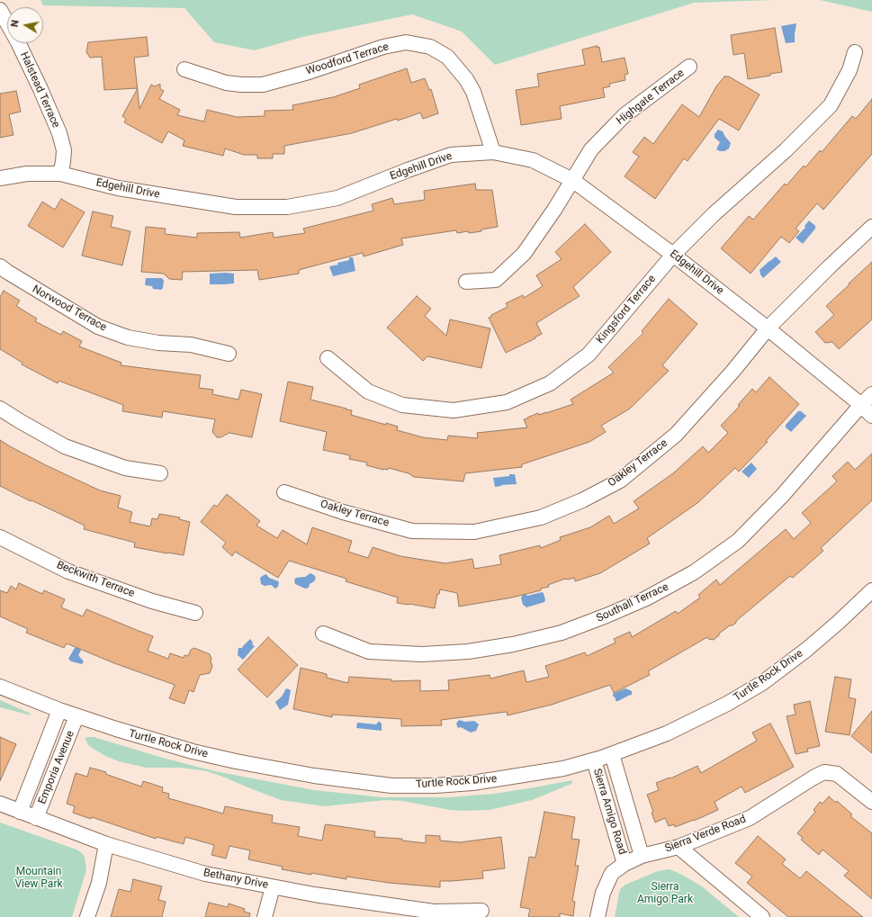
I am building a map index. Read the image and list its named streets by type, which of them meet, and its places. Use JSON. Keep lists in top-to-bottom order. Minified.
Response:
{"streets":{"street":["Woodford Terrace","Halstead Terrace","Highgate Terrace","Edgehill Drive","Norwood Terrace","Kingsford Terrace","Oakley Terrace","Beckwith Terrace","Southall Terrace","Turtle Rock Drive","Emporia Avenue","Sierra Amigo Road","Sierra Verde Road","Bethany Drive"]},"crossings":[["Woodford Terrace","Edgehill Drive"],["Halstead Terrace","Edgehill Drive"],["Highgate Terrace","Edgehill Drive"],["Edgehill Drive","Kingsford Terrace"],["Edgehill Drive","Oakley Terrace"],["Edgehill Drive","Southall Terrace"],["Turtle Rock Drive","Emporia Avenue"],["Turtle Rock Drive","Sierra Amigo Road"],["Emporia Avenue","Bethany Drive"],["Sierra Amigo Road","Sierra Verde Road"]],"parks":["Mountain View Park","Sierra Amigo Park"],"north":"left"}
